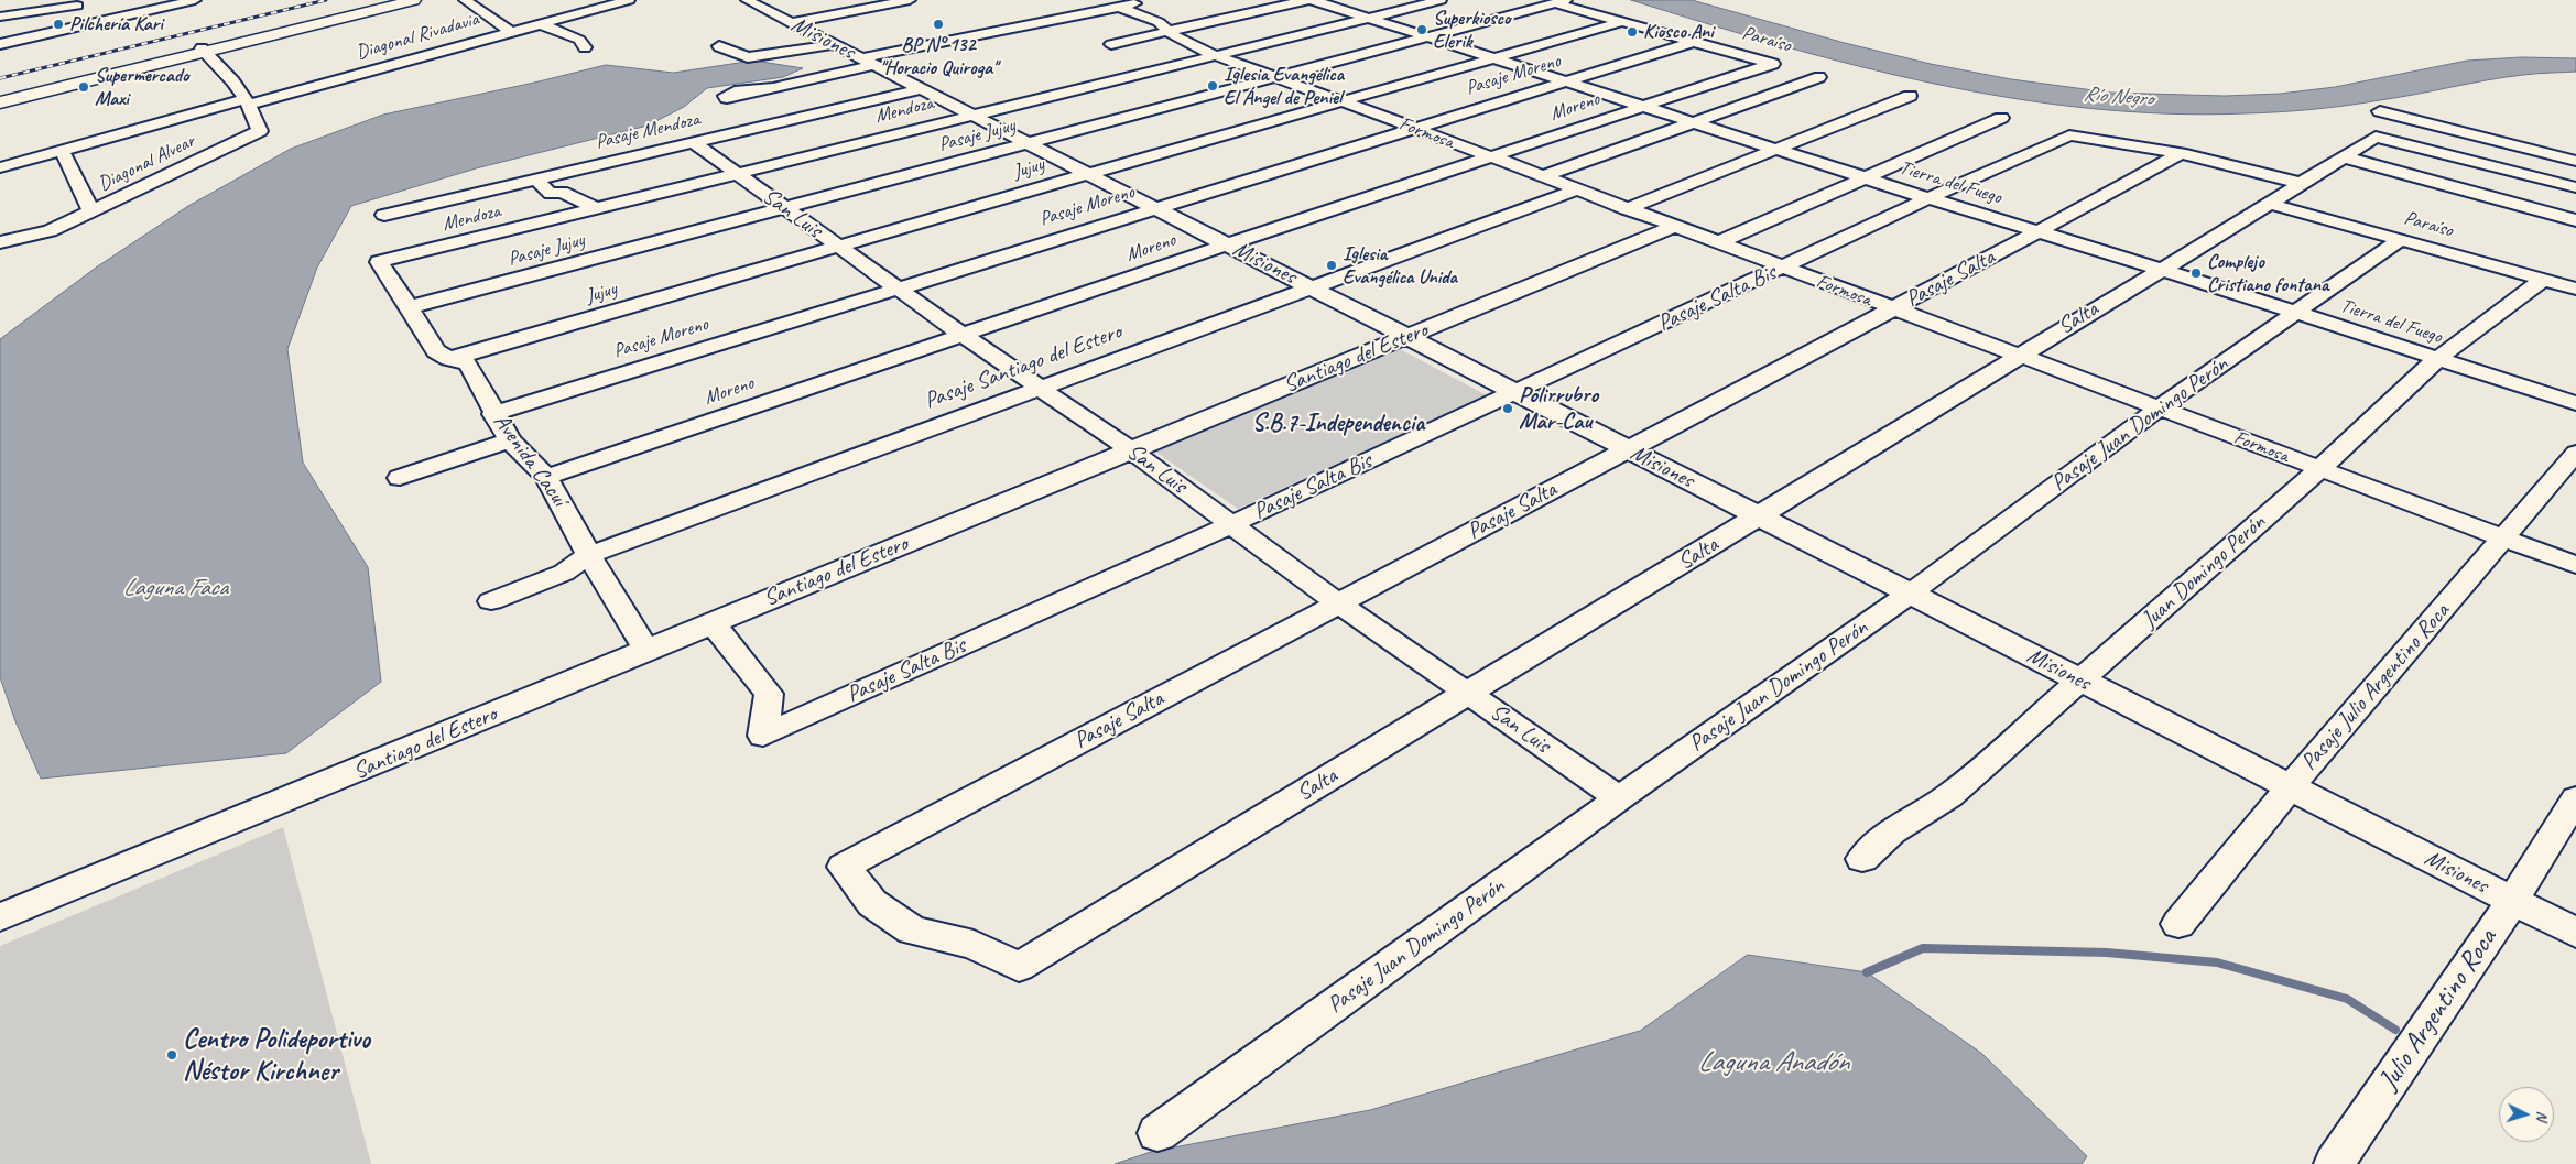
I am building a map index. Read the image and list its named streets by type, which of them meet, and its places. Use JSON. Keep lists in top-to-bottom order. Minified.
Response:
{"streets":{"street":["Diagonal Rivadavia","Misiones","Paraíso","Pasaje Moreno","Moreno","Mendoza","Pasaje Mendoza","Formosa","Pasaje Jujuy","Diagonal Alvear","Jujuy","Tierra del Fuego","San Luis","Pasaje Salta","Pasaje Salta Bis","Salta","Santiago del Estero","Pasaje Santiago del Estero","Pasaje Juan Domingo Perón","Avenida Cacuí","Juan Domingo Perón","Pasaje Julio Argentino Roca","Julio Argentino Roca"]},"crossings":[["Diagonal Rivadavia","Diagonal Alvear"],["Misiones","Pasaje Moreno"],["Misiones","Moreno"],["Misiones","Mendoza"],["Misiones","Pasaje Mendoza"],["Misiones","Pasaje Jujuy"],["Misiones","Jujuy"],["Misiones","Pasaje Salta"],["Misiones","Pasaje Salta Bis"],["Misiones","Salta"],["Misiones","Santiago del Estero"],["Misiones","Pasaje Santiago del Estero"],["Misiones","Pasaje Juan Domingo Perón"],["Misiones","Juan Domingo Perón"],["Misiones","Pasaje Julio Argentino Roca"],["Misiones","Julio Argentino Roca"],["Paraíso","Pasaje Moreno"],["Paraíso","Moreno"],["Paraíso","Pasaje Jujuy"],["Paraíso","Jujuy"],["Paraíso","Tierra del Fuego"],["Paraíso","Salta"],["Paraíso","Pasaje Juan Domingo Perón"],["Paraíso","Juan Domingo Perón"],["Pasaje Moreno","Formosa"],["Pasaje Moreno","Tierra del Fuego"],["Pasaje Moreno","San Luis"],["Pasaje Moreno","Avenida Cacuí"],["Moreno","Formosa"],["Moreno","Tierra del Fuego"],["Moreno","San Luis"],["Moreno","Avenida Cacuí"],["Mendoza","Formosa"],["Mendoza","Tierra del Fuego"],["Mendoza","San Luis"],["Mendoza","Avenida Cacuí"],["Pasaje Mendoza","San Luis"],["Formosa","Pasaje Jujuy"],["Formosa","Jujuy"],["Formosa","Pasaje Salta"],["Formosa","Pasaje Salta Bis"],["Formosa","Salta"],["Formosa","Santiago del Estero"],["Formosa","Pasaje Santiago del Estero"],["Formosa","Pasaje Juan Domingo Perón"],["Formosa","Juan Domingo Perón"],["Formosa","Pasaje Julio Argentino Roca"],["Pasaje Jujuy","Tierra del Fuego"],["Pasaje Jujuy","San Luis"],["Pasaje Jujuy","Avenida Cacuí"],["Jujuy","Tierra del Fuego"],["Jujuy","San Luis"],["Jujuy","Avenida Cacuí"],["Tierra del Fuego","Pasaje Salta"],["Tierra del Fuego","Pasaje Salta Bis"],["Tierra del Fuego","Salta"],["Tierra del Fuego","Pasaje Juan Domingo Perón"],["Tierra del Fuego","Juan Domingo Perón"],["San Luis","Pasaje Salta"],["San Luis","Pasaje Salta Bis"],["San Luis","Salta"],["San Luis","Santiago del Estero"],["San Luis","Pasaje Santiago del Estero"],["San Luis","Pasaje Juan Domingo Perón"],["Pasaje Salta","Pasaje Salta Bis"],["Pasaje Salta","Salta"],["Pasaje Salta Bis","Santiago del Estero"],["Santiago del Estero","Avenida Cacuí"],["Pasaje Santiago del Estero","Avenida Cacuí"]],"districts":["S.B.7-Independencia"],"water":["Río Negro","Laguna Faca","Laguna Anadón"],"places":["Pilchería Kari","BP N° 132 \"Horacio Quiroga\"","Superkiosco Elerik","Kiosco Ani","Iglesia Evangélica El Ángel de Peniel","Supermercado Maxi","Iglesia Evangélica Unida","Complejo Cristiano fontana","Polirrubro Mar-Cau","Centro Polideportivo Néstor Kirchner"],"north":"right"}
